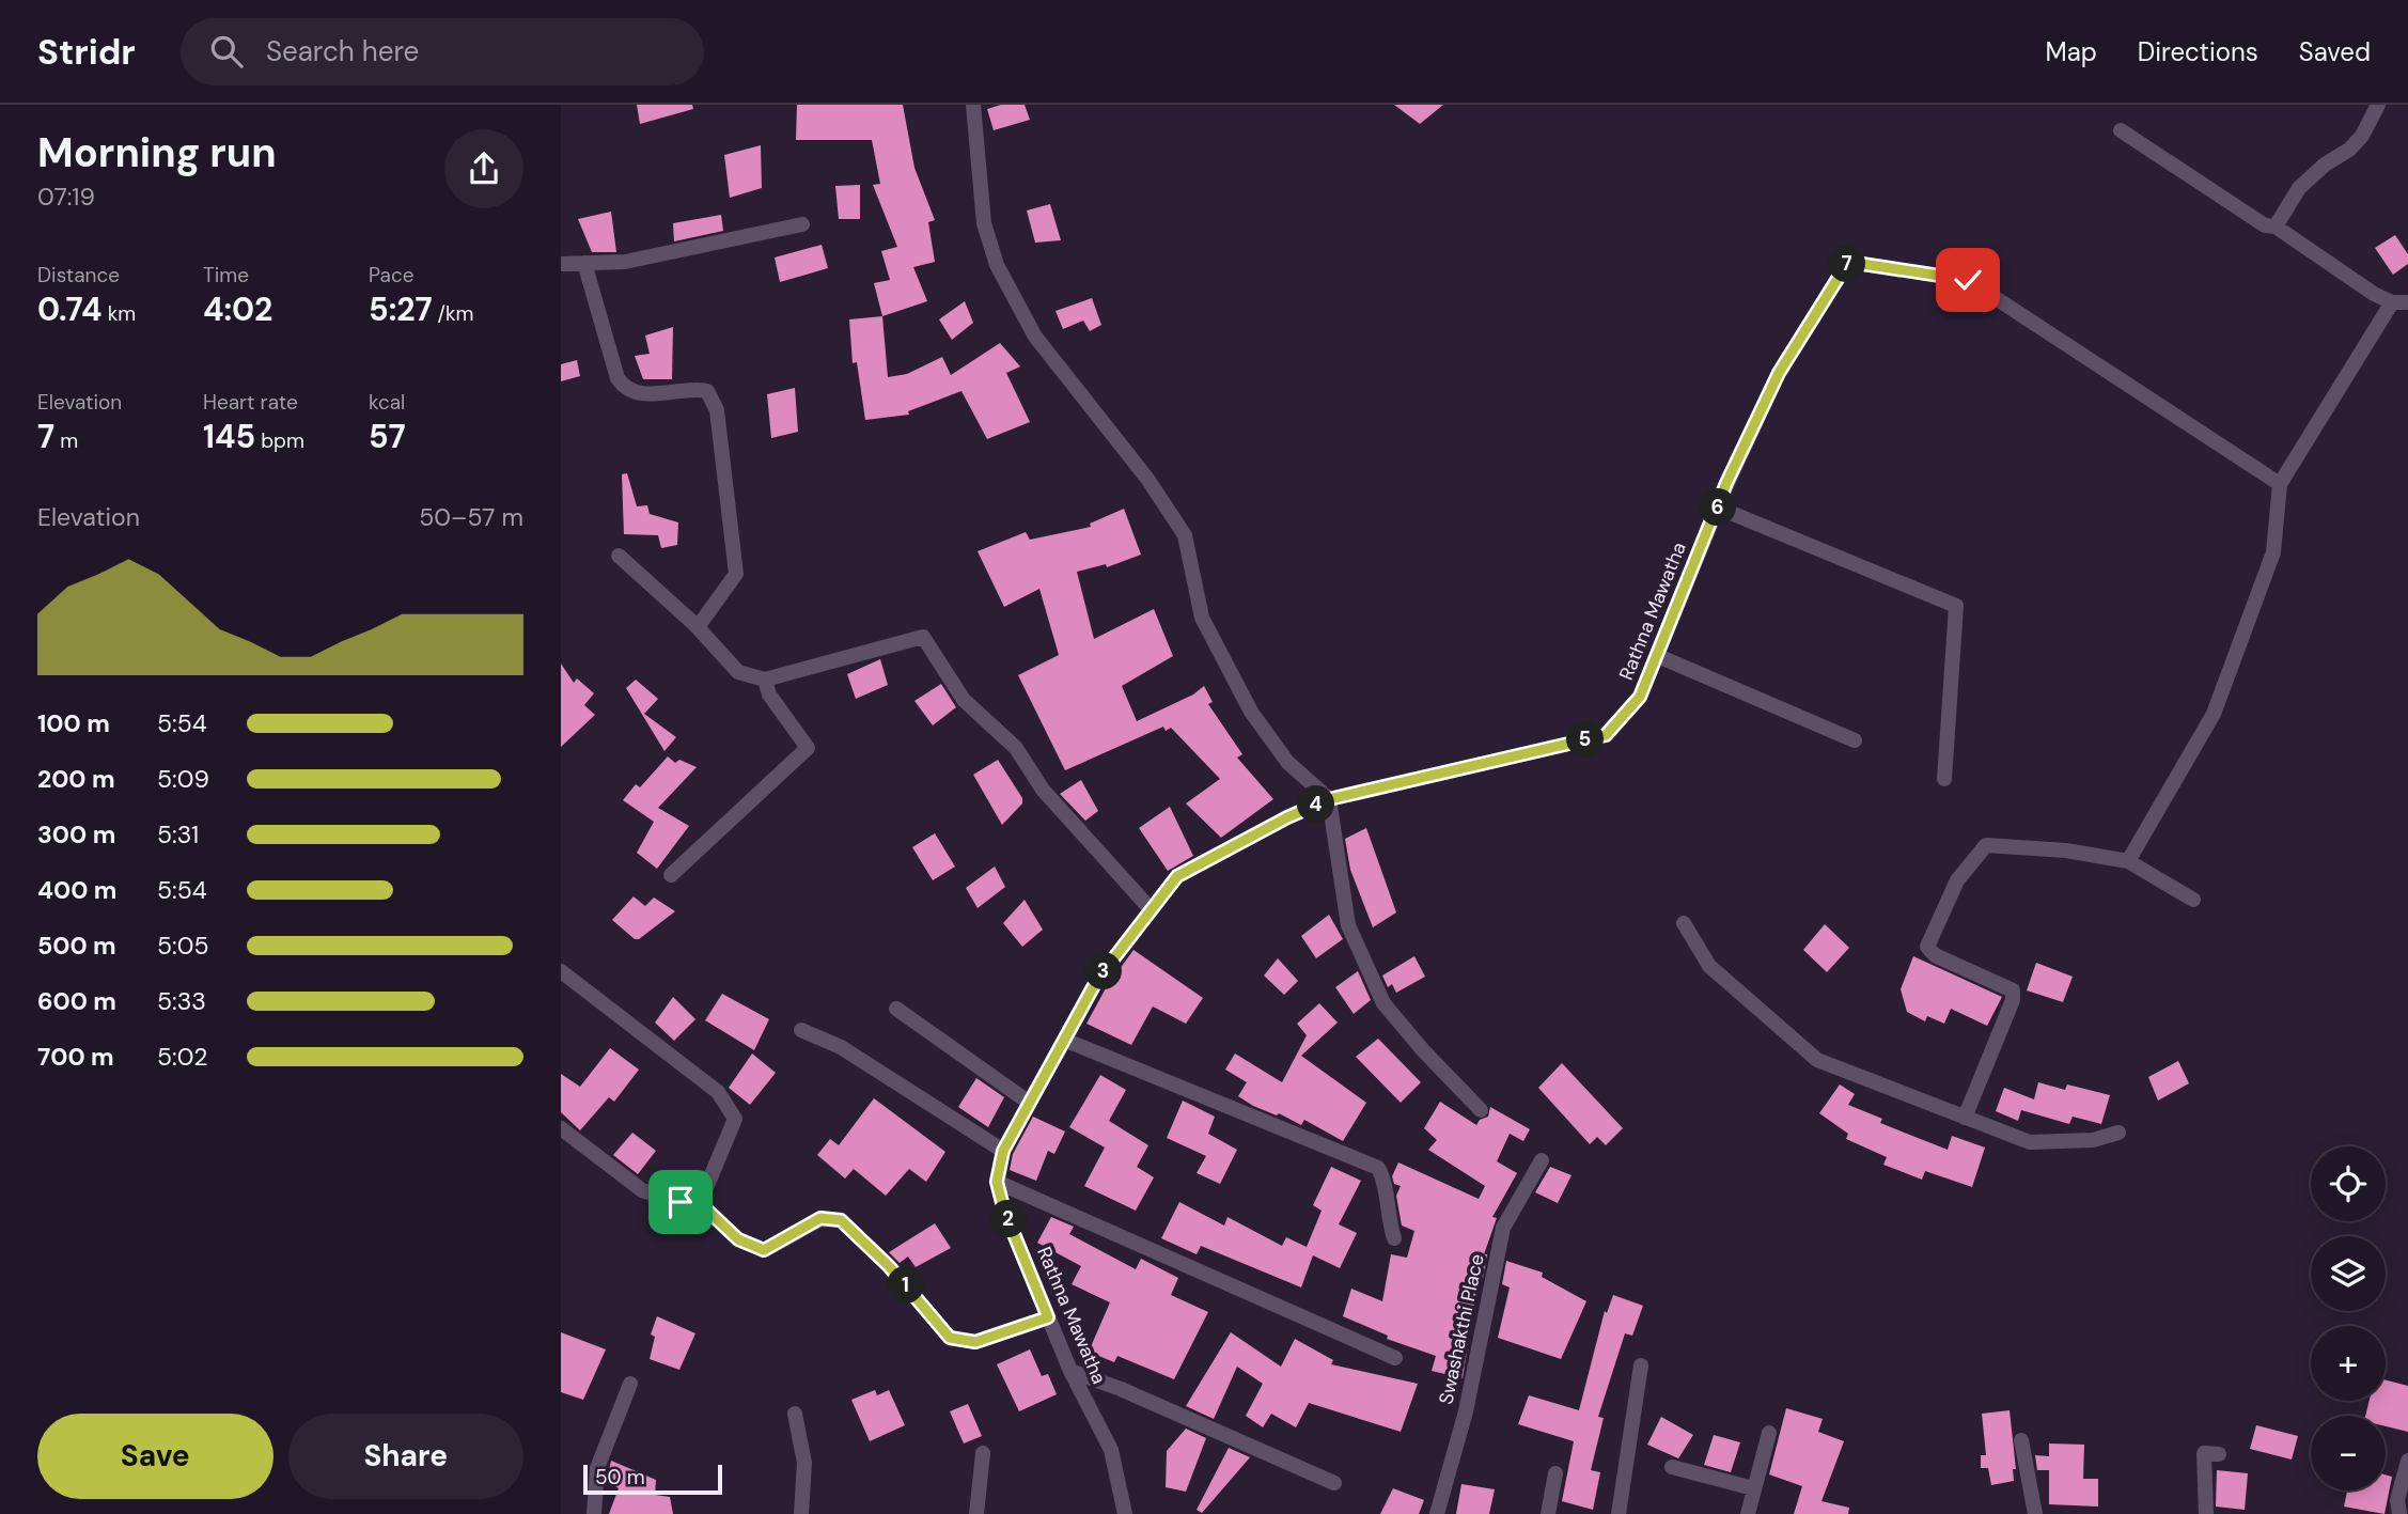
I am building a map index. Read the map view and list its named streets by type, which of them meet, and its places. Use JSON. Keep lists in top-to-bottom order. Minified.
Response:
{"streets":{"street":["Rathna Mawatha","Swashakthi Place"]},"scale_bar":"50 m","page":{"header":"Stridr","search":"Search here","nav":["Map","Directions","Saved"],"heading":["Morning run","07:19"],"stats":[["Distance","0.74 km"],["Time","4:02"],["Pace","5:27 /km"],["Elevation","7 m"],["Heart rate","145 bpm"],["kcal","57"]],"pins":["7","6","5","4","3","2","1"],"chart":["Elevation","50–57 m"],"list":[{"name":"100 m","note":"5:54"},{"name":"200 m","note":"5:09"},{"name":"300 m","note":"5:31"},{"name":"400 m","note":"5:54"},{"name":"500 m","note":"5:05"},{"name":"600 m","note":"5:33"},{"name":"700 m","note":"5:02"}],"map_buttons":["+","−"],"buttons":["Save","Share"],"scale":"50 m"}}
